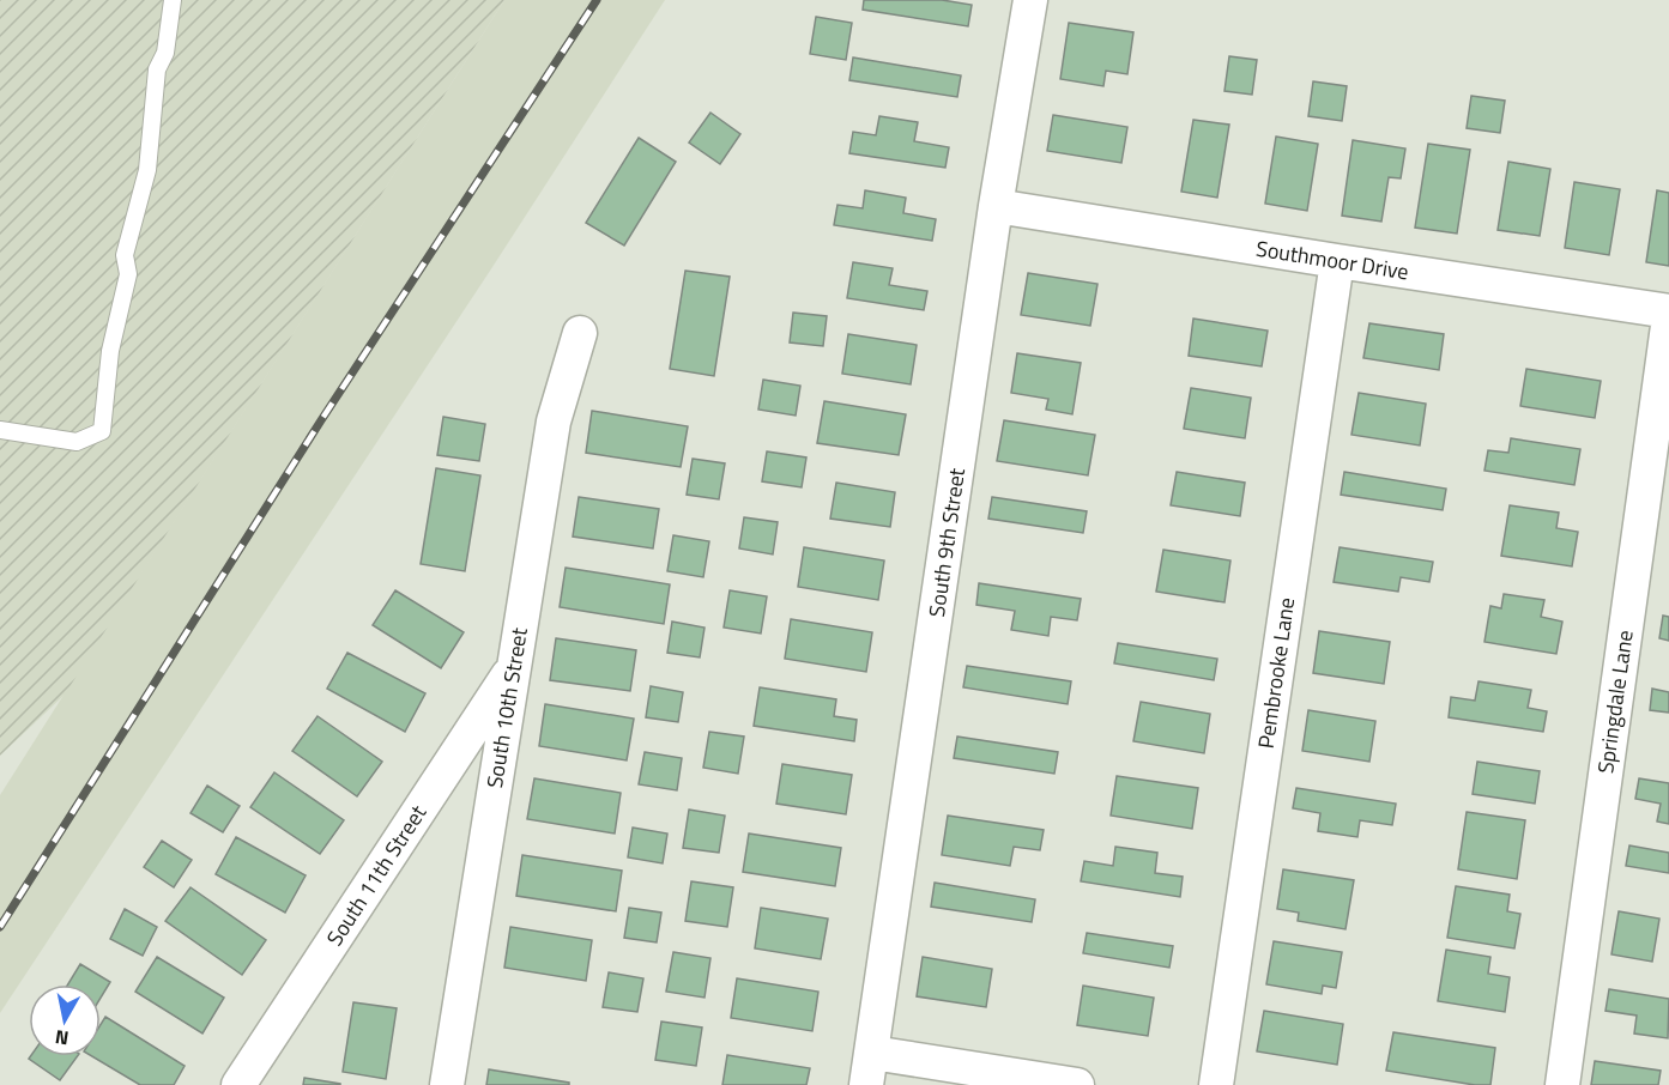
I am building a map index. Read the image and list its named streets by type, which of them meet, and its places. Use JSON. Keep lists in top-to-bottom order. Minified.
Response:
{"streets":{"street":["Southmoor Drive","South 9th Street","Pembrooke Lane","Springdale Lane","South 10th Street","South 11th Street"]},"crossings":[["Southmoor Drive","South 9th Street"],["Southmoor Drive","Pembrooke Lane"],["South 10th Street","South 11th Street"]],"north":"bottom"}
